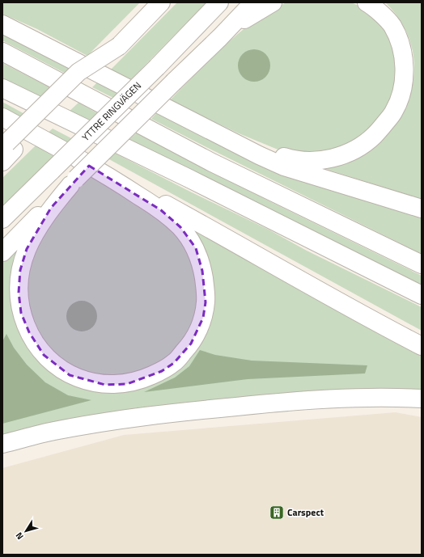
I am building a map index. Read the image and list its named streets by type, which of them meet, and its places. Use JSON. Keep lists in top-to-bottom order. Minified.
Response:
{"streets":{"highway":["YTTRE RINGVÄGEN"]},"places":{"building":["Carspect"]},"north":"bottom left"}
